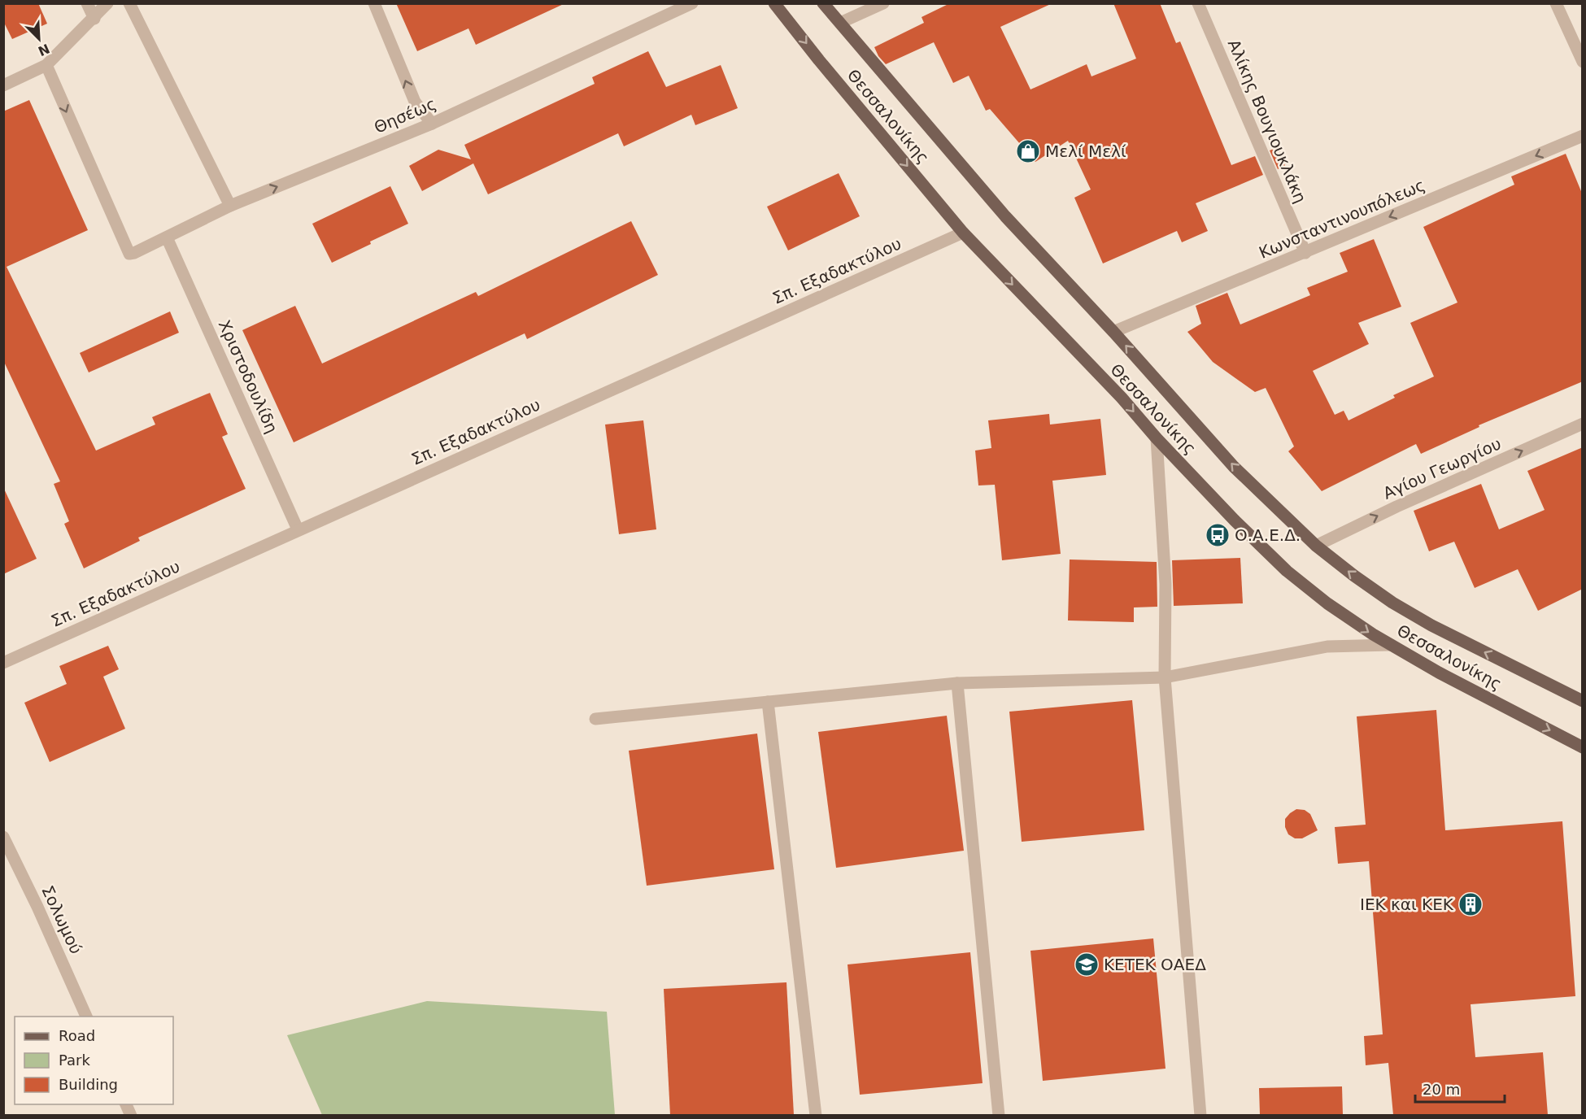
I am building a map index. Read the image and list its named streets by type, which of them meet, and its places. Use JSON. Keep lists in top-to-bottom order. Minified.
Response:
{"streets":{"main road":["Θεσσαλονίκης"],"street":["Θησέως","Αλίκης Βουγιουκλάκη","Κωνσταντινουπόλεως","Σπ. Εξαδακτύλου","Χριστοδουλίδη","Αγίου Γεωργίου","Σολωμού"]},"crossings":[["Θησέως","Χριστοδουλίδη"],["Θεσσαλονίκης","Κωνσταντινουπόλεως"],["Θεσσαλονίκης","Σπ. Εξαδακτύλου"],["Θεσσαλονίκης","Αγίου Γεωργίου"],["Αλίκης Βουγιουκλάκη","Κωνσταντινουπόλεως"],["Σπ. Εξαδακτύλου","Χριστοδουλίδη"]],"one_way":["Κωνσταντινουπόλεως","Αγίου Γεωργίου"],"places":{"shop":["Μελί Μελί"],"bus stop":["Ο.Α.Ε.Δ."],"building":["ΙΕΚ και ΚΕΚ"],"school or university":["ΚΕΤΕΚ ΟΑΕΔ"]},"legend":["Road","Park","Building"],"scale_bar":"20 m","north":"bottom right"}
